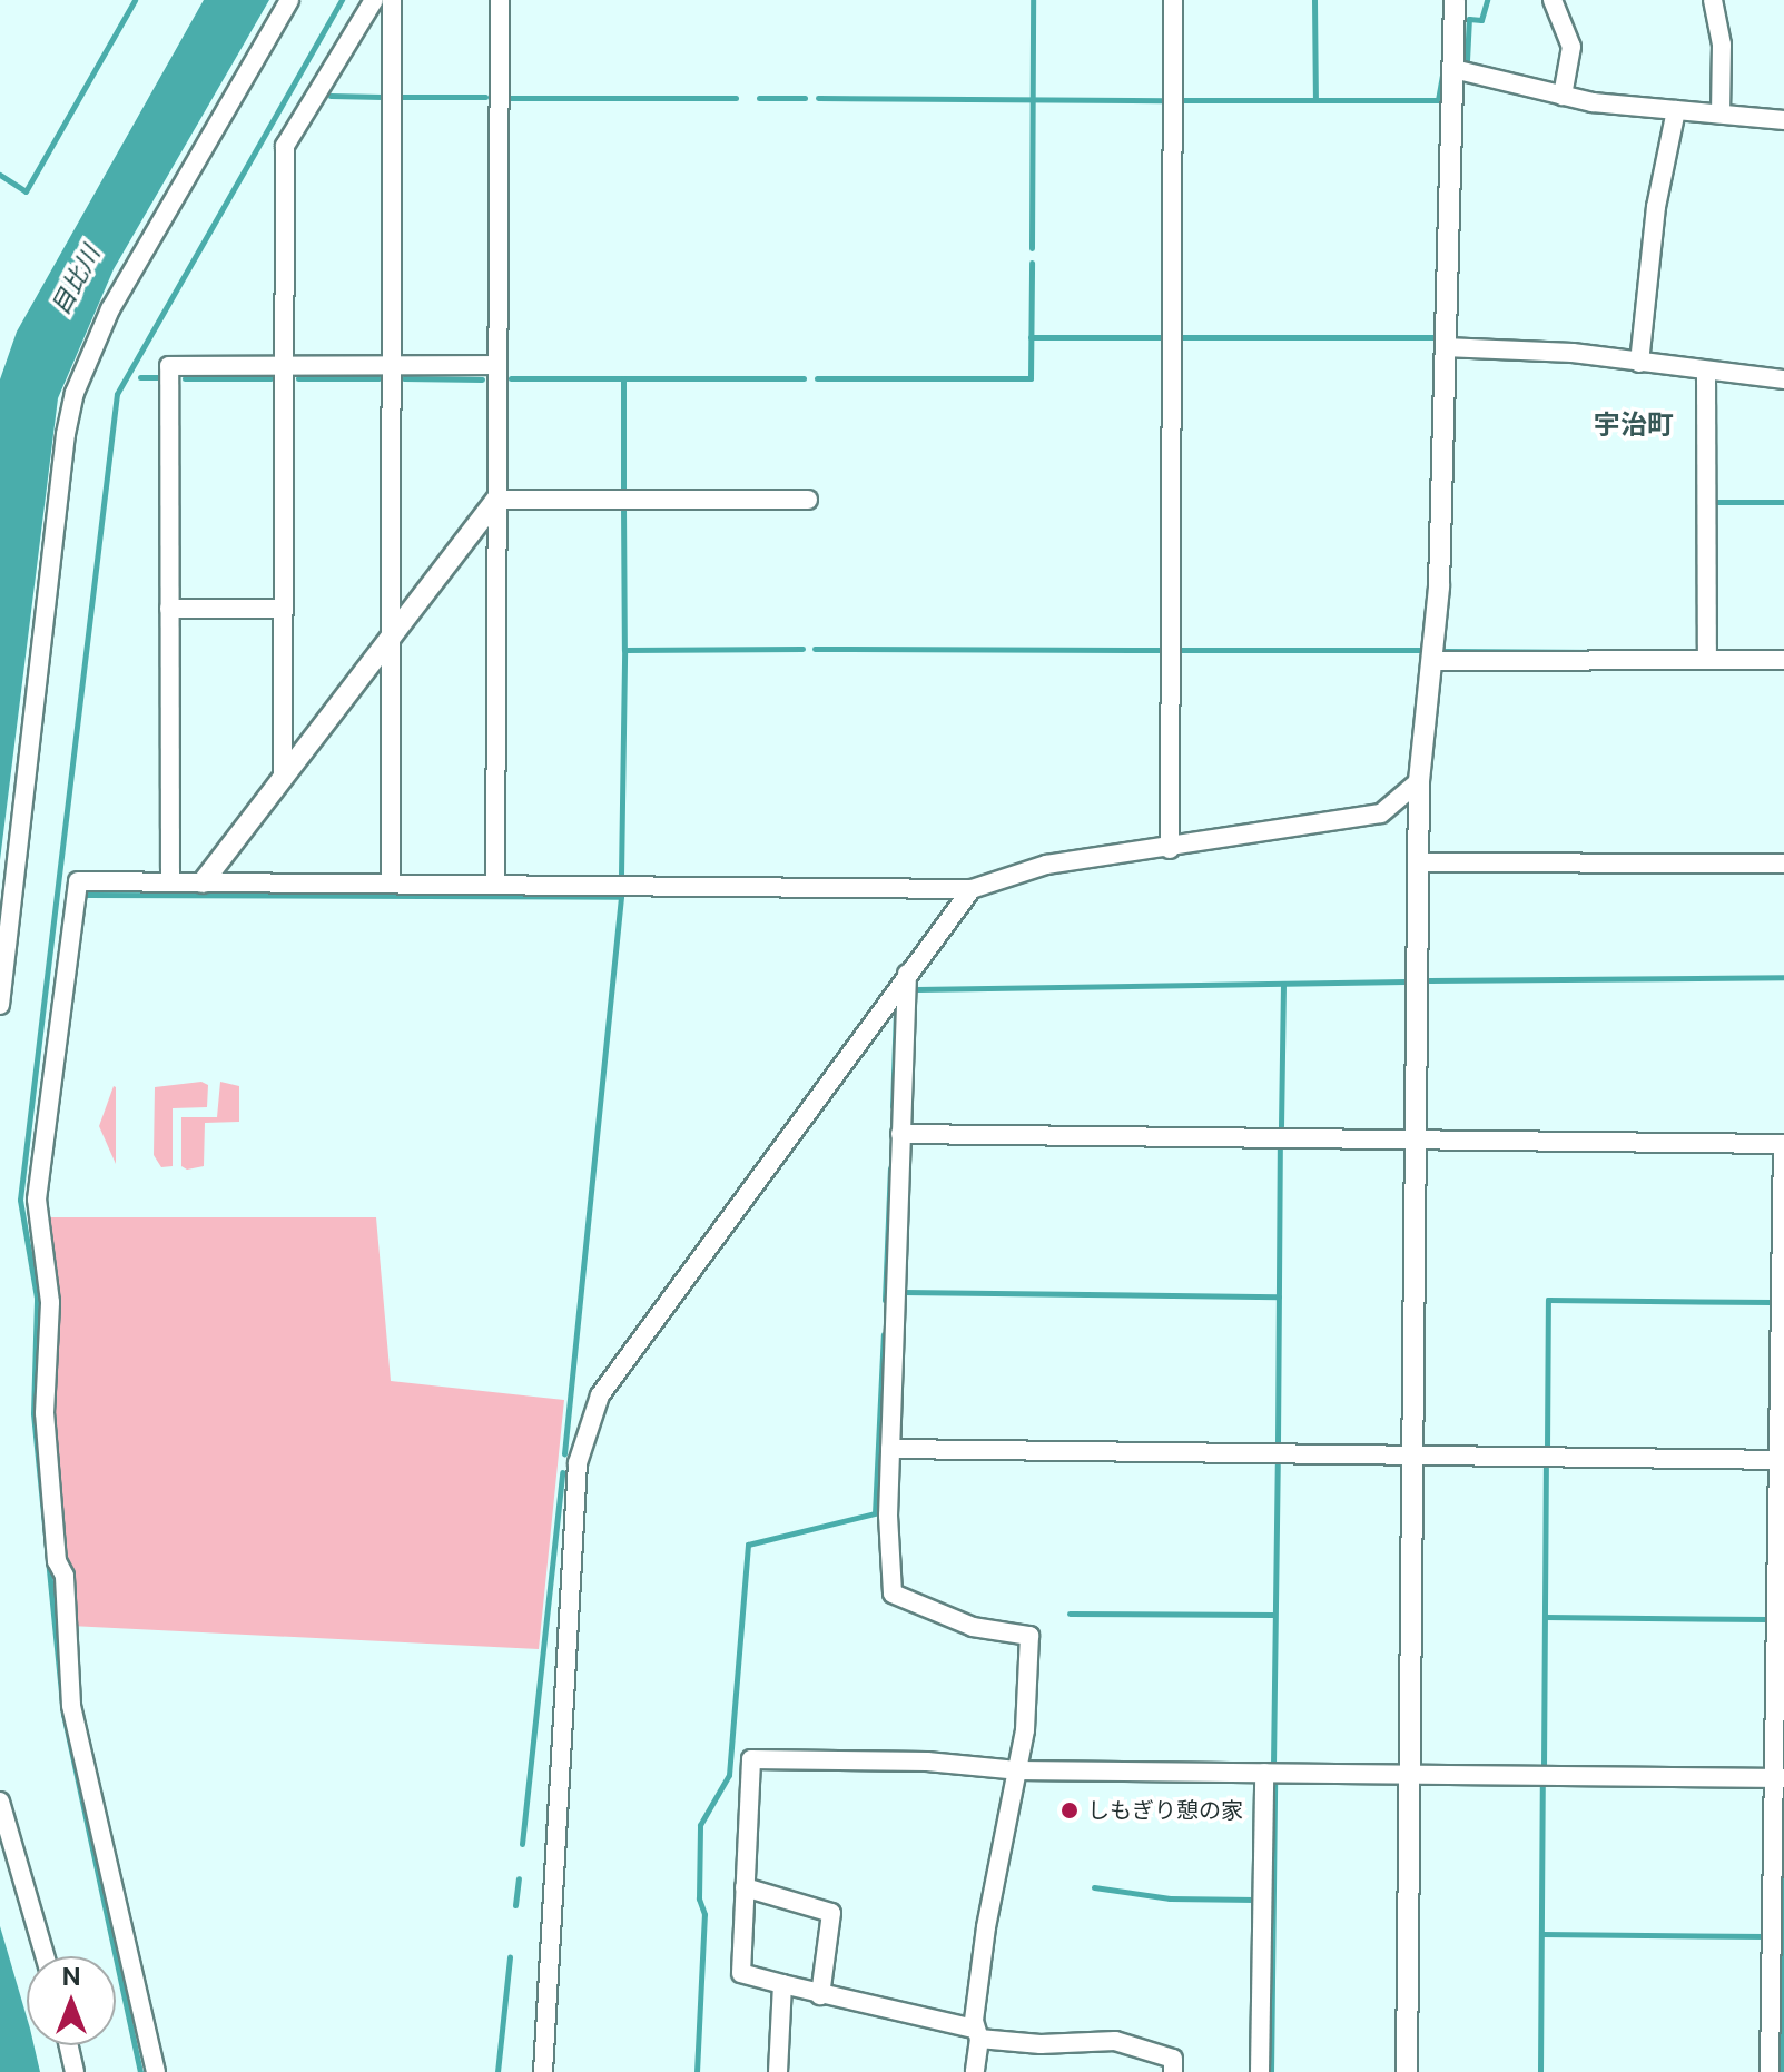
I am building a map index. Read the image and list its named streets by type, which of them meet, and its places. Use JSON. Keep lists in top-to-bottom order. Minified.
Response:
{"districts":["宇治町"],"water":["目比川"],"places":["しもぎり憩の家"],"north":"top"}
